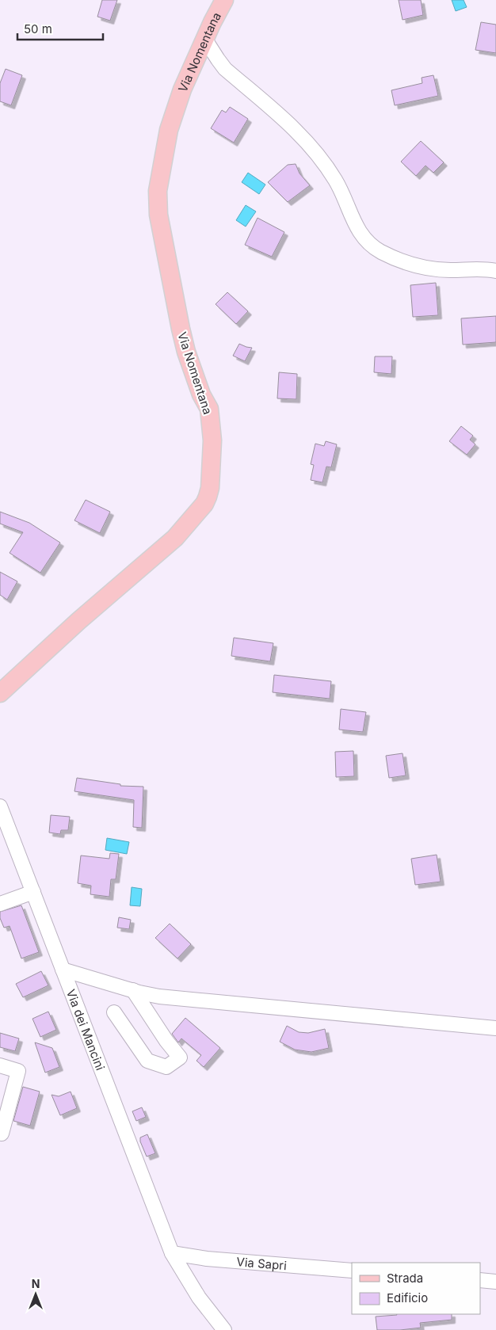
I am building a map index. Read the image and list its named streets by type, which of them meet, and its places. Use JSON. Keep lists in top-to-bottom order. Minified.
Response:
{"streets":{"main road":["Via Nomentana"],"street":["Via dei Mancini","Via Sapri"]},"crossings":[["Via dei Mancini","Via Sapri"]],"legend":["Strada","Edificio"],"scale_bar":"50 m","north":"top"}
